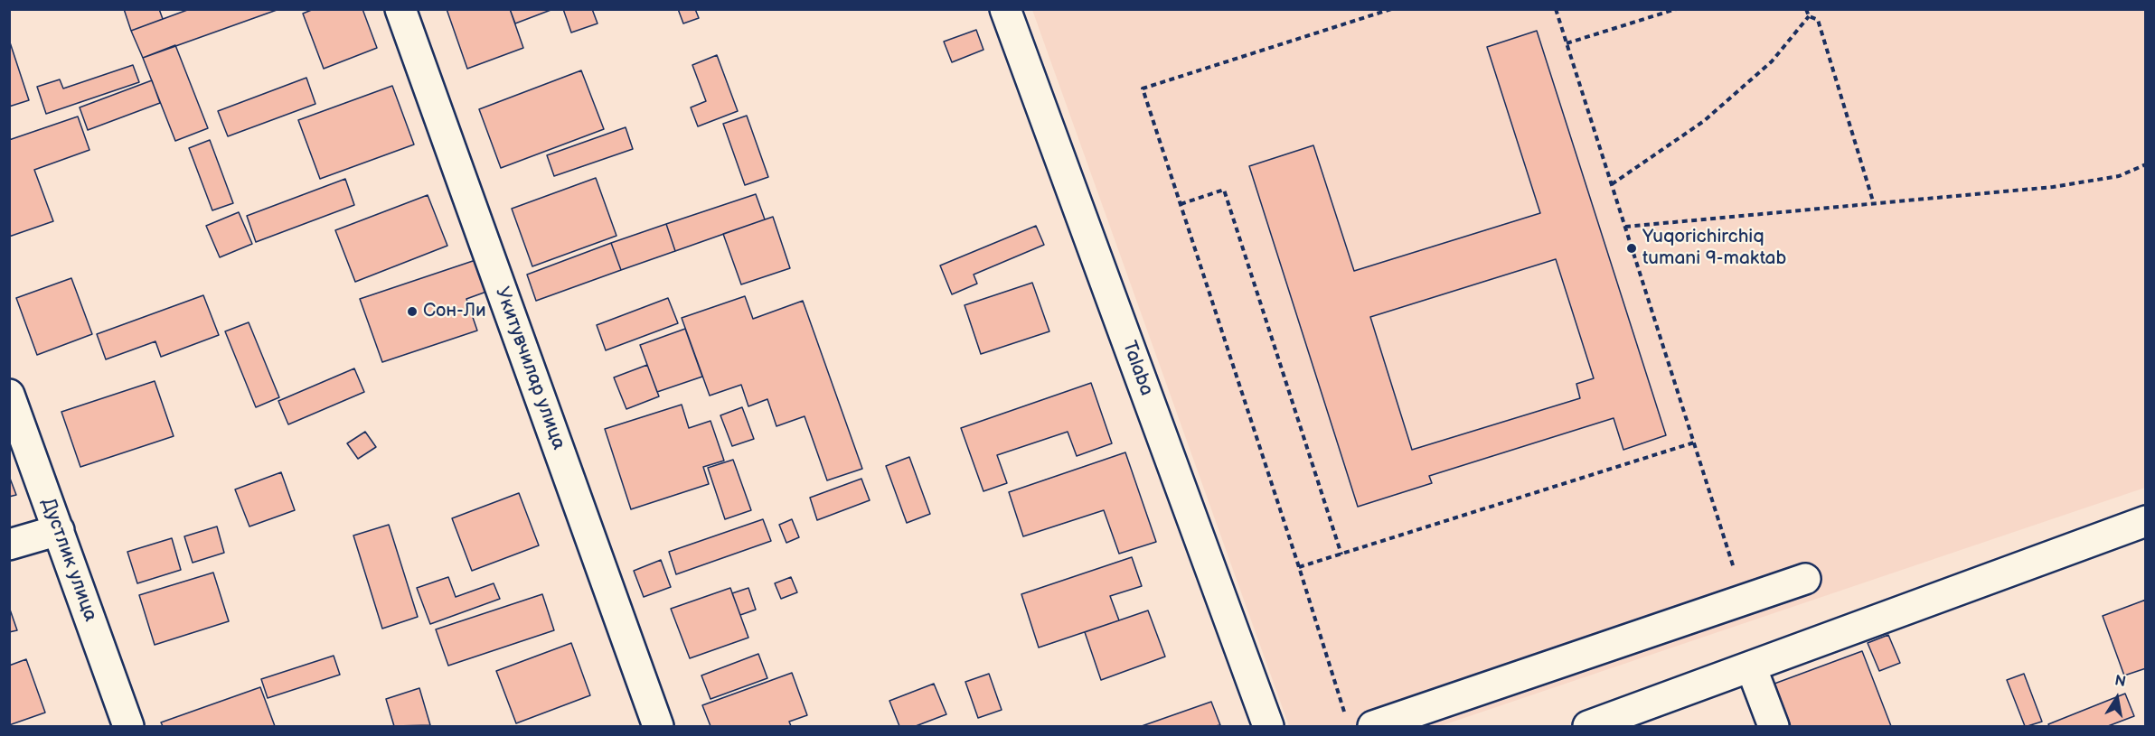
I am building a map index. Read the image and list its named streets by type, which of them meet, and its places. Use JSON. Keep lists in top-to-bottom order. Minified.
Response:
{"streets":{"street":["Укитувчилар улица","Talaba","Дустлик улица"]},"places":["Yuqorichirchiq tumani 9-maktab","Сон-Ли"],"north":"top"}
